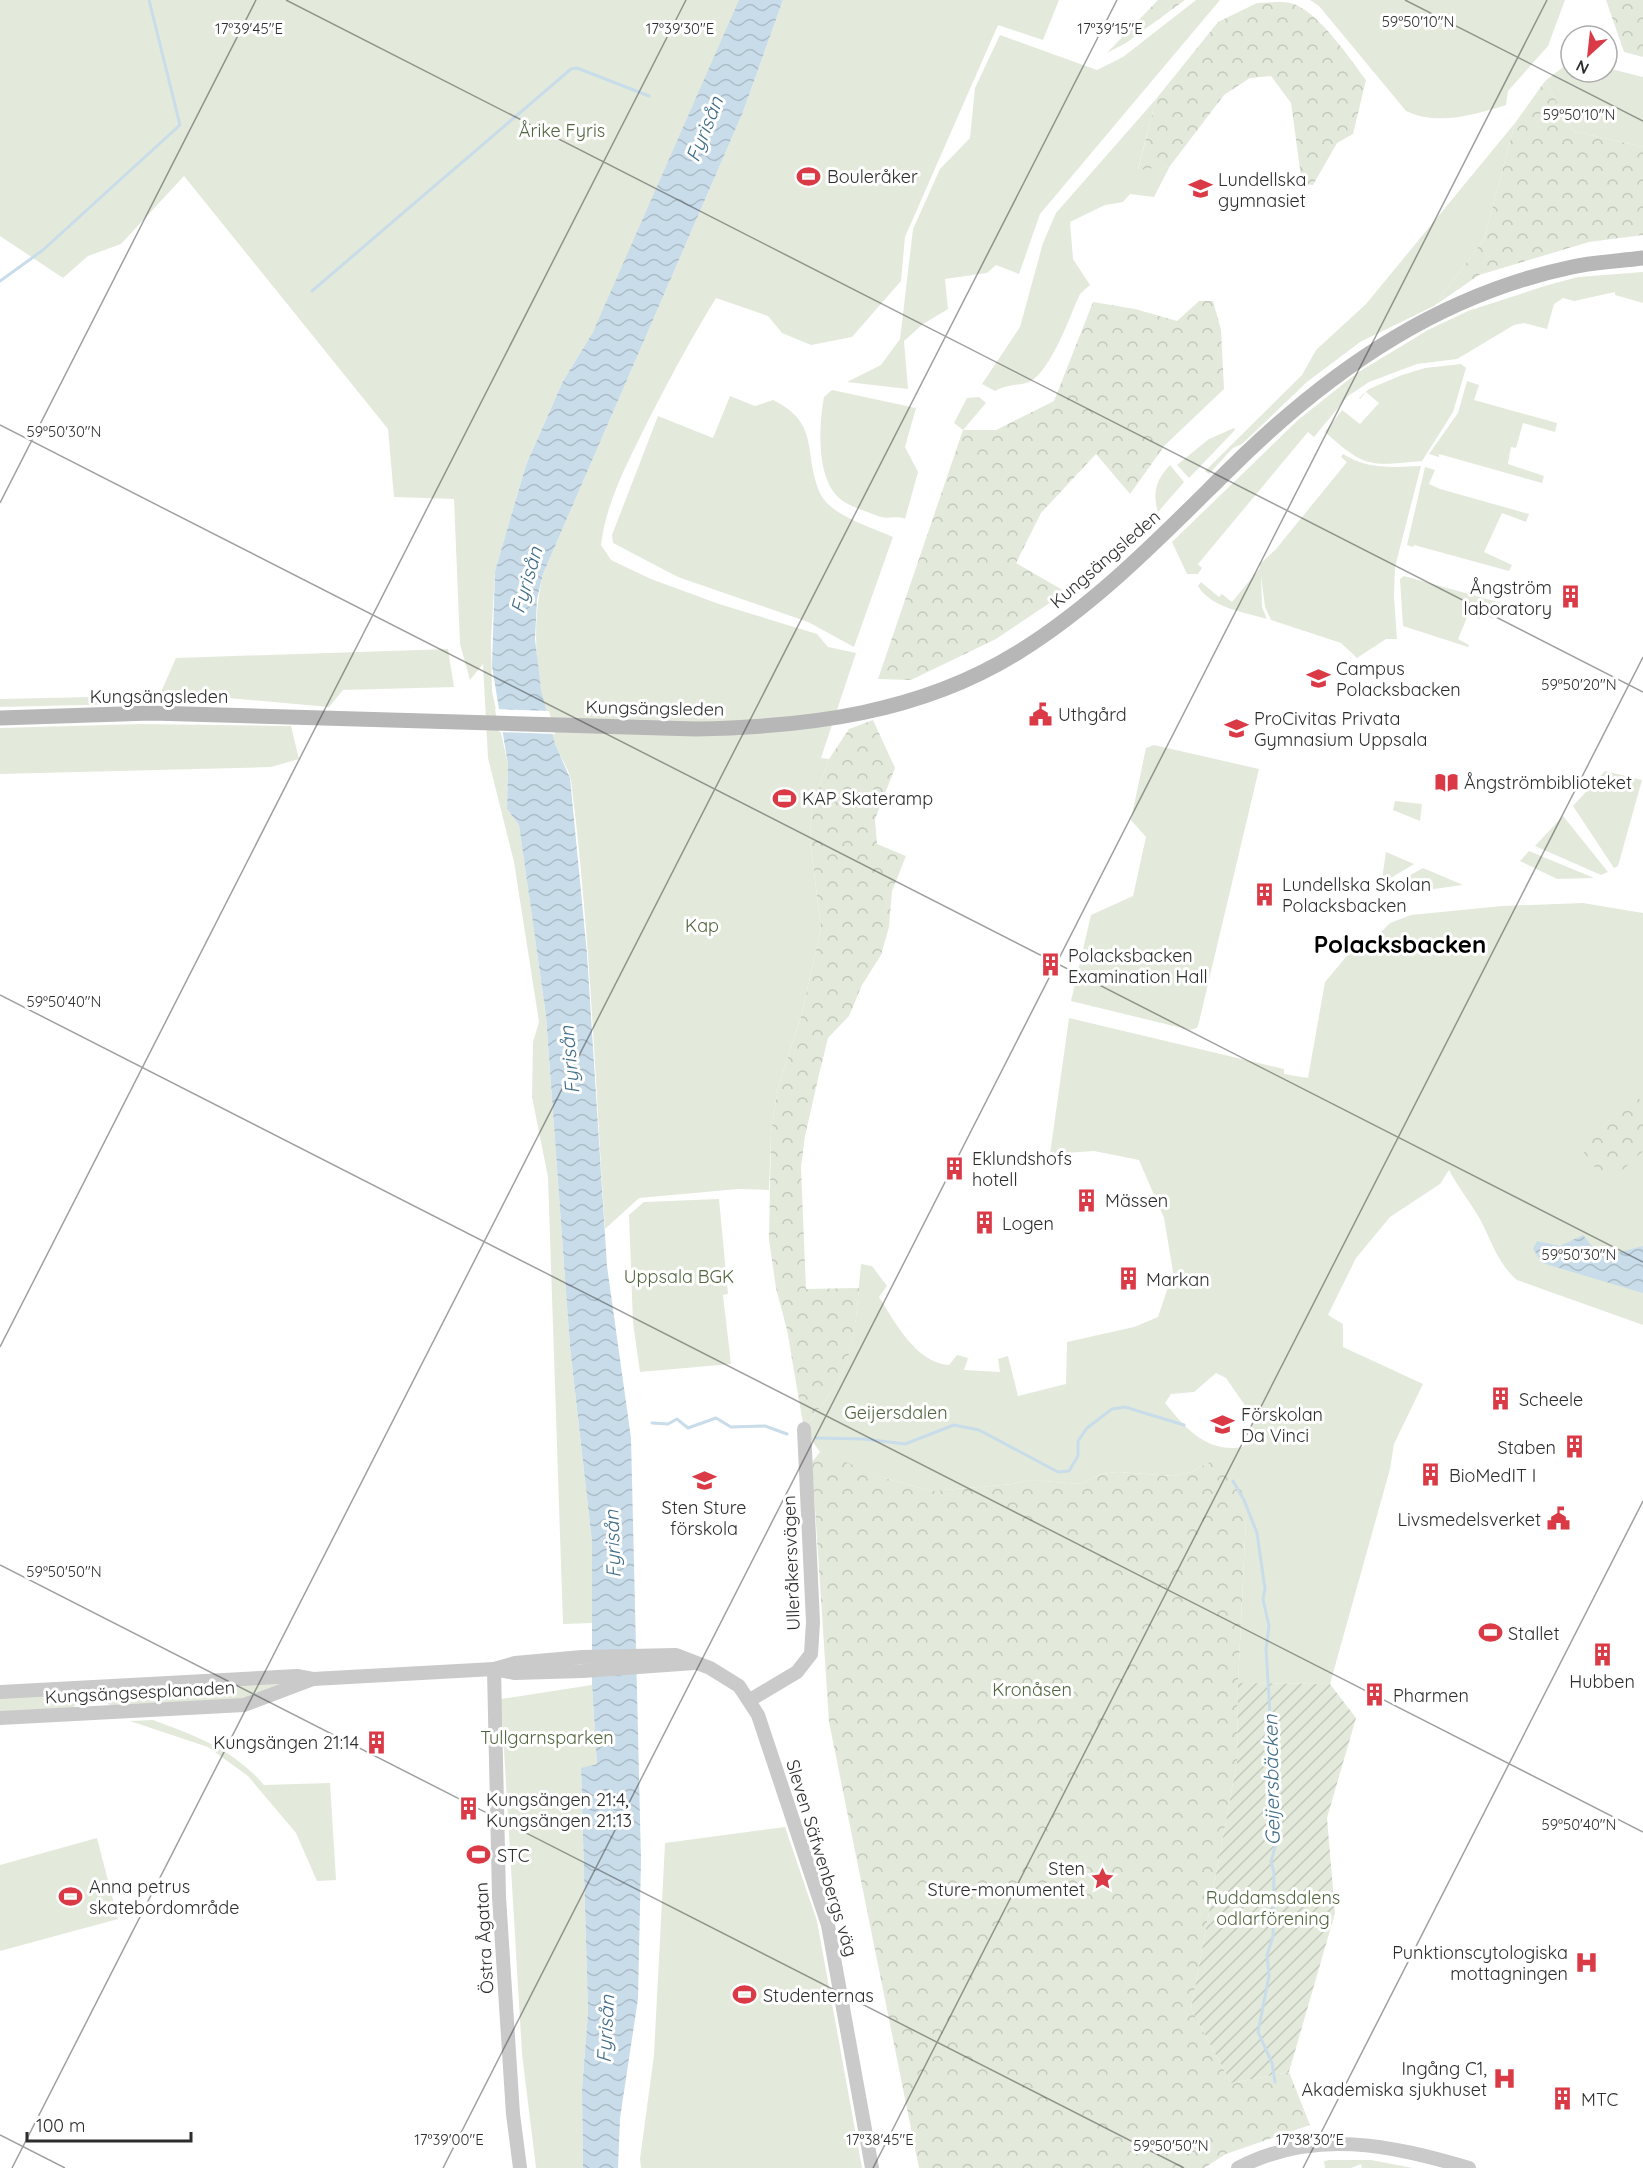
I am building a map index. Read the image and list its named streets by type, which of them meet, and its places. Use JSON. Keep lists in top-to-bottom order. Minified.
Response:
{"streets":{"main road":["Kungsängsleden"],"street":["Ulleråkersvägen","Kungsängsesplanaden","Sleven Säfwenbergs väg","Östra Ågatan"]},"crossings":[["Ulleråkersvägen","Sleven Säfwenbergs väg"],["Kungsängsesplanaden","Sleven Säfwenbergs väg"],["Kungsängsesplanaden","Östra Ågatan"]],"districts":["Polacksbacken"],"water":["Fyrisån","Geijersbäcken"],"parks":["Årike Fyris","Kap","Uppsala BGK","Geijersdalen","Kronåsen","Tullgarnsparken","Ruddamsdalens odlarförening"],"places":{"sports":["Bouleråker","KAP Skateramp","Stallet","STC","Anna petrus skatebordområde","Studenternas"],"school or university":["Lundellska gymnasiet","Campus Polacksbacken","ProCivitas Privata Gymnasium Uppsala","Förskolan Da Vinci","Sten Sture förskola"],"building":["Ångström laboratory","Lundellska Skolan Polacksbacken","Polacksbacken Examination Hall","Eklundshofs hotell","Mässen","Logen","Markan","Scheele","Staben","BioMedIT I","Hubben","Pharmen","Kungsängen 21:14","Kungsängen 21:4, Kungsängen 21:13","MTC"],"public building":["Uthgård","Livsmedelsverket"],"library":["Ångströmbiblioteket"],"place":["Sten Sture-monumentet"],"hospital":["Punktionscytologiska mottagningen","Ingång C1, Akademiska sjukhuset"]},"scale_bar":"100 m","north":"bottom left","coordinates":["59°50'10\"N","17°39'45\"E","17°39'30\"E","17°39'15\"E","59°50'30\"N","59°50'20\"N","59°50'40\"N","59°50'50\"N","17°39'00\"E","17°38'45\"E","17°38'30\"E"]}
